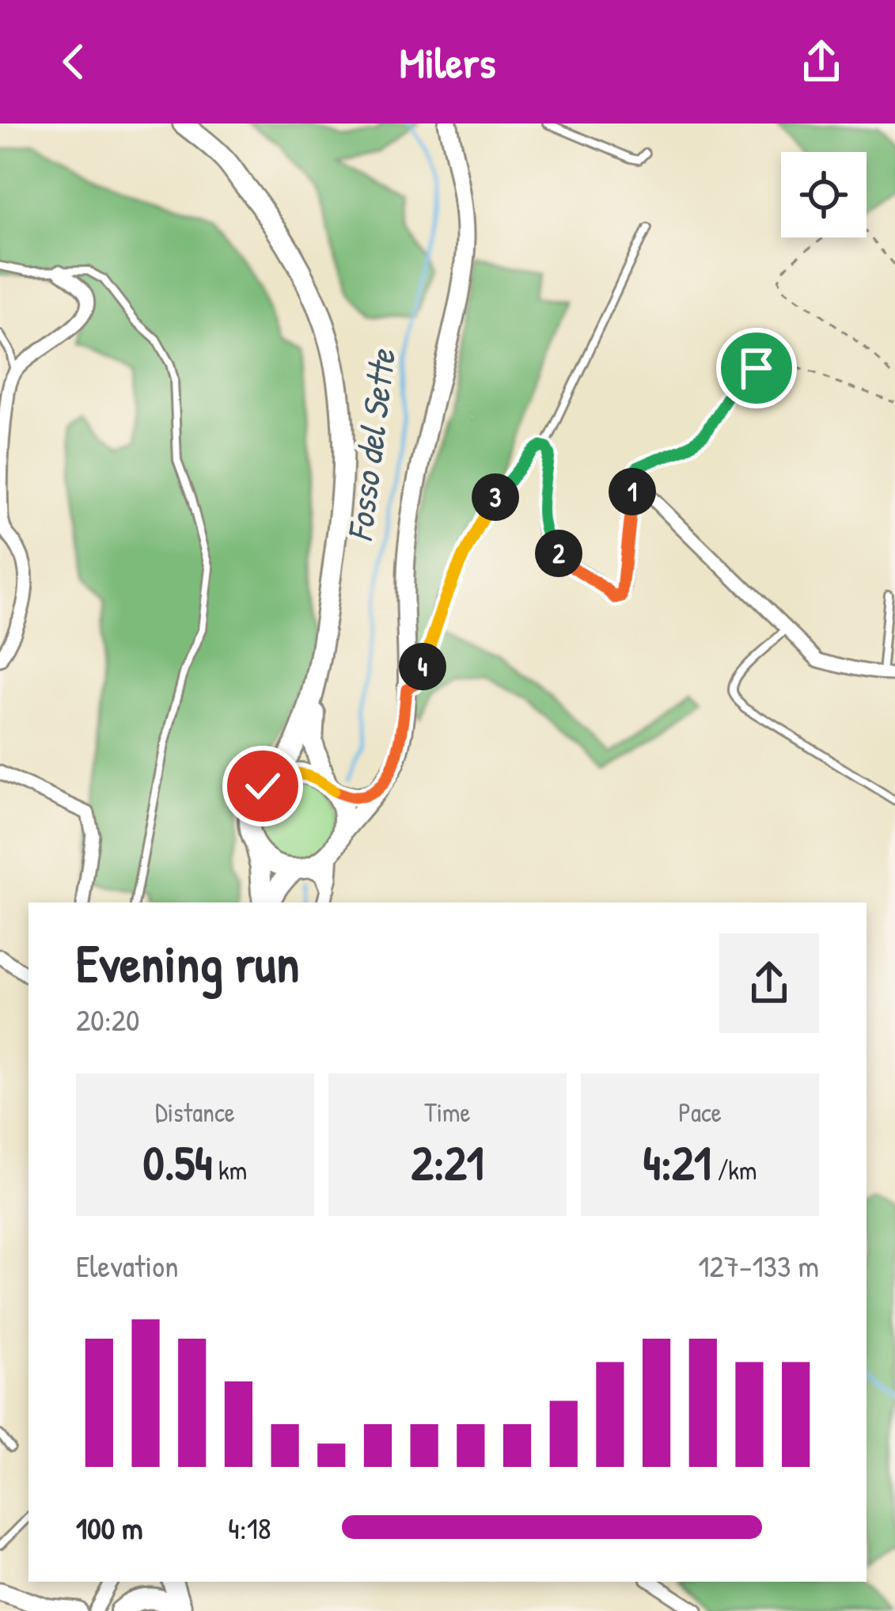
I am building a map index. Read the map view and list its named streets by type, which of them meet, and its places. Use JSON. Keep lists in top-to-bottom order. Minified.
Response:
{"water":["Fosso del Sette"],"page":{"header":"Milers","pins":["1","3","2","4"],"heading":["Evening run","20:20"],"stats":[["Distance","0.54 km"],["Time","2:21"],["Pace","4:21 /km"]],"chart":["Elevation","127–133 m"],"list":[{"name":"100 m","note":"4:18"}]}}
